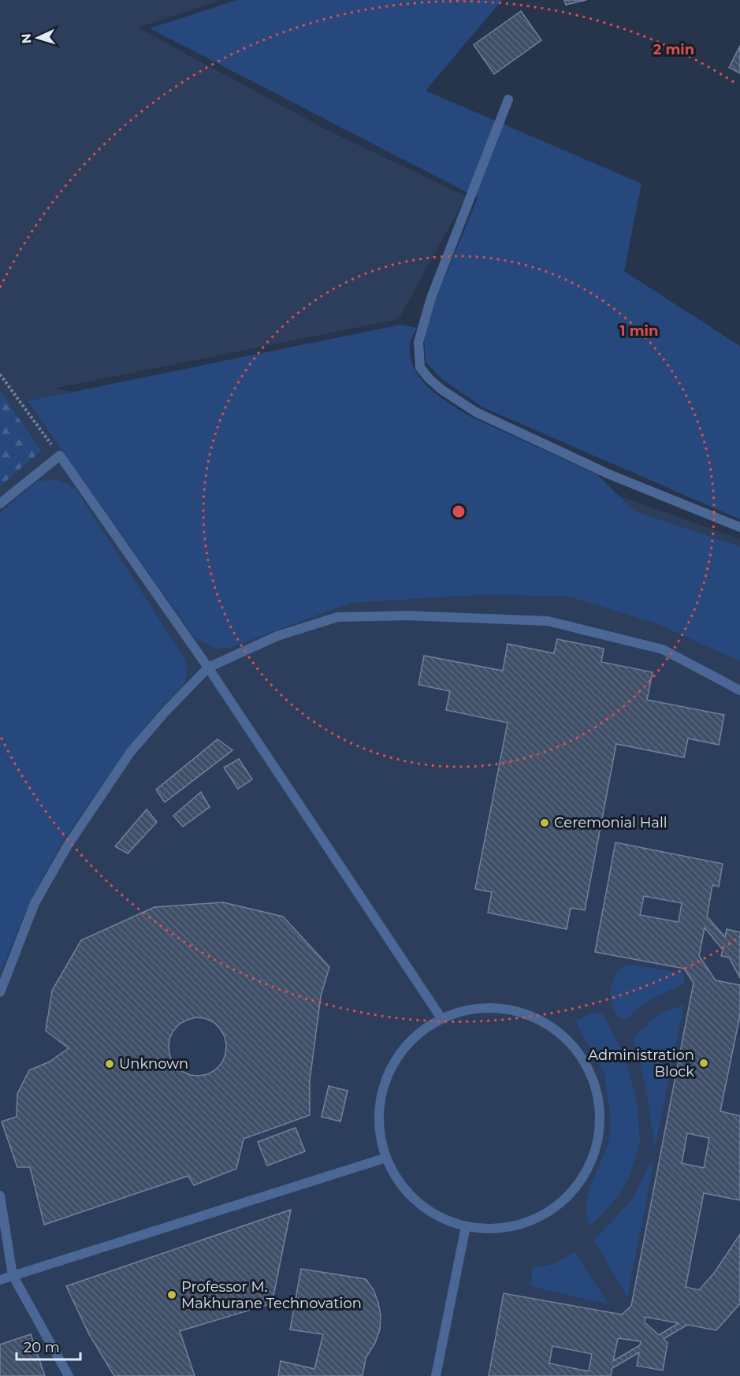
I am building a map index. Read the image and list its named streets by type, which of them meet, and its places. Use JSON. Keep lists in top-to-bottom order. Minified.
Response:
{"places":["Ceremonial Hall","Administration Block","Unknown","Professor M. Makhurane Technovation"],"scale_bar":"20 m","north":"left","rings":["2 min","1 min"]}
